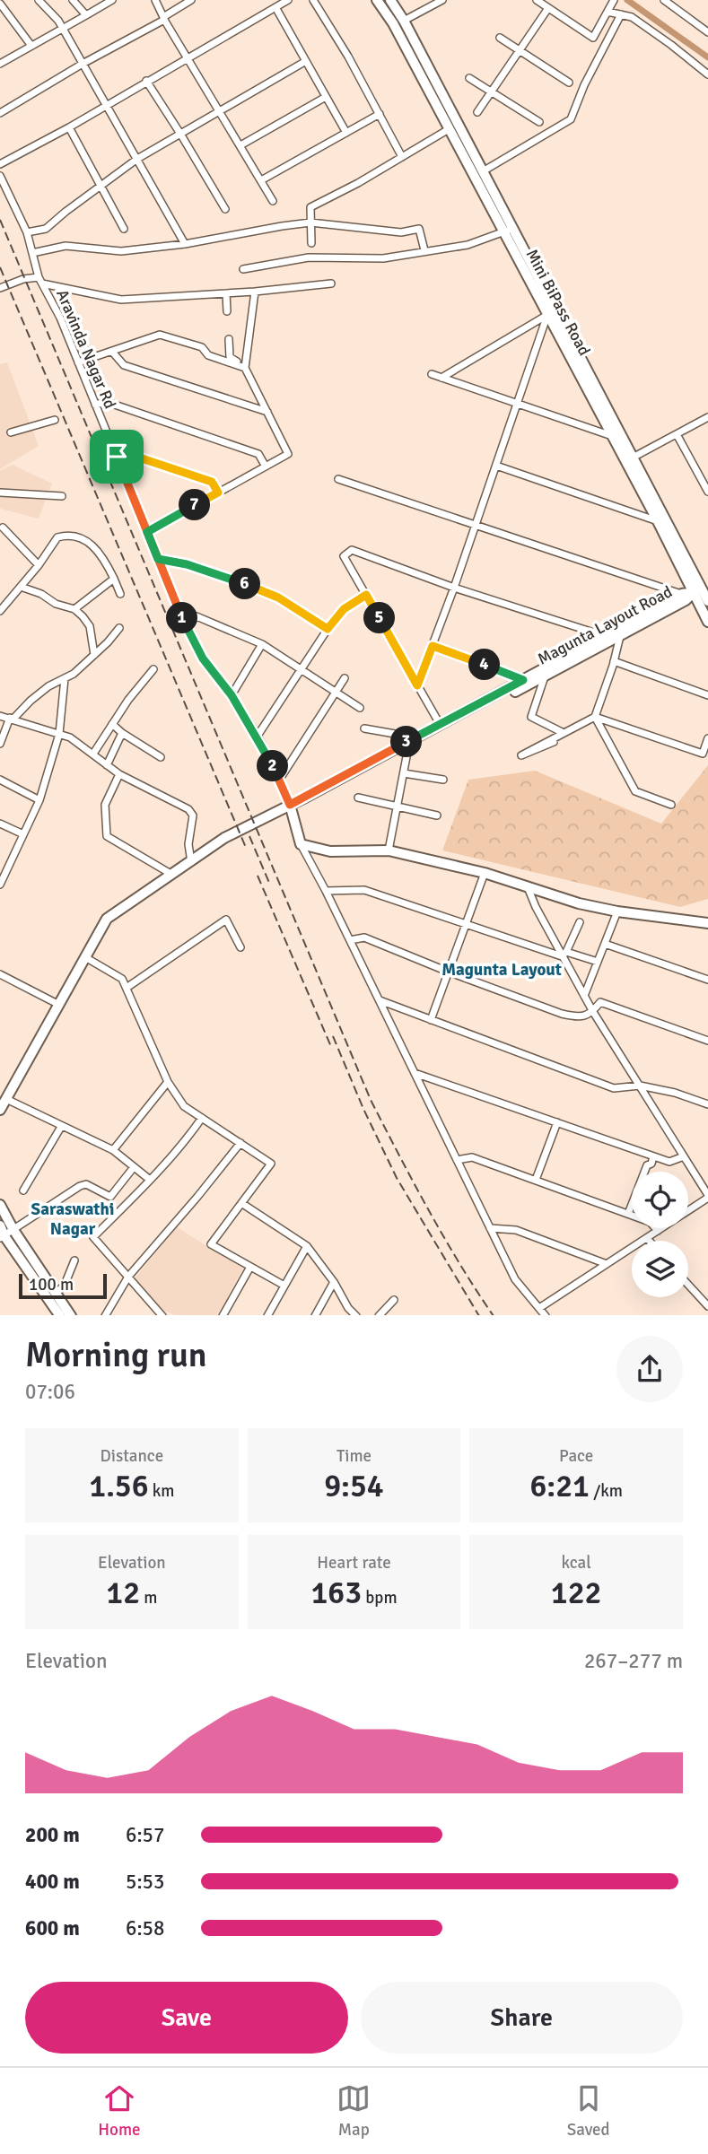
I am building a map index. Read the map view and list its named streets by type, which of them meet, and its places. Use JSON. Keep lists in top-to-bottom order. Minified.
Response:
{"streets":{"street":["Mini BiPass Road","Aravinda Nagar Rd","Magunta Layout Road"]},"crossings":[["Mini BiPass Road","Magunta Layout Road"],["Aravinda Nagar Rd","Magunta Layout Road"]],"districts":["Magunta Layout","Saraswathi Nagar"],"scale_bar":"100 m","page":{"pins":["7","6","1","5","4","3","2"],"scale":"100 m","heading":["Morning run","07:06"],"stats":[["Distance","1.56 km"],["Time","9:54"],["Pace","6:21 /km"],["Elevation","12 m"],["Heart rate","163 bpm"],["kcal","122"]],"chart":["Elevation","267–277 m"],"list":[{"name":"200 m","note":"6:57"},{"name":"400 m","note":"5:53"},{"name":"600 m","note":"6:58"}],"buttons":["Save","Share"],"tabs":["Home","Map","Saved"]}}
